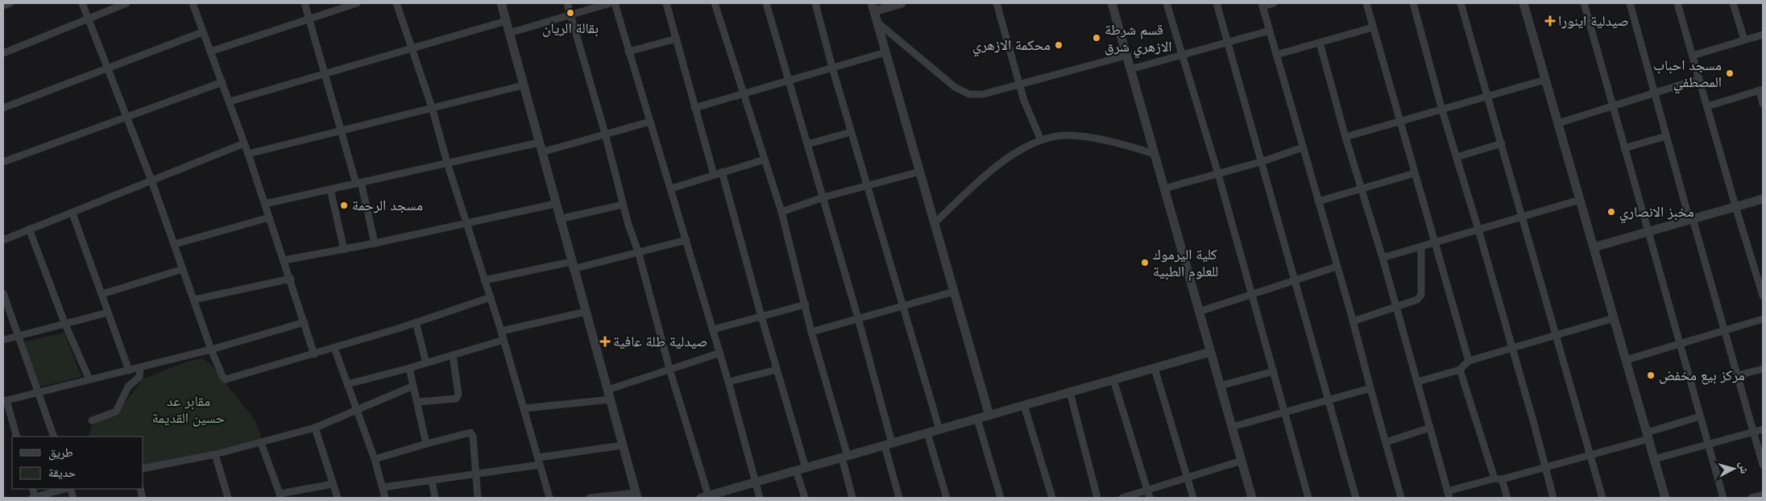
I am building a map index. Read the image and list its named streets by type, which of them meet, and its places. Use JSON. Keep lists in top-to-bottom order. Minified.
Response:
{"parks":["مقابر عد حسين القديمة"],"places":{"other":["بقالة الريان","قسم شرطة الازهري شرق","محكمة الازهري","مسجد احباب المصطفي","مسجد الرحمة","مخبز الانصاري","كلية اليرموك للعلوم الطبية","مركز بيع مخفض"],"health":["صيدلية اينورا","صيدلية طلة عافية"]},"legend":["طريق","حديقة"],"north":"right"}
